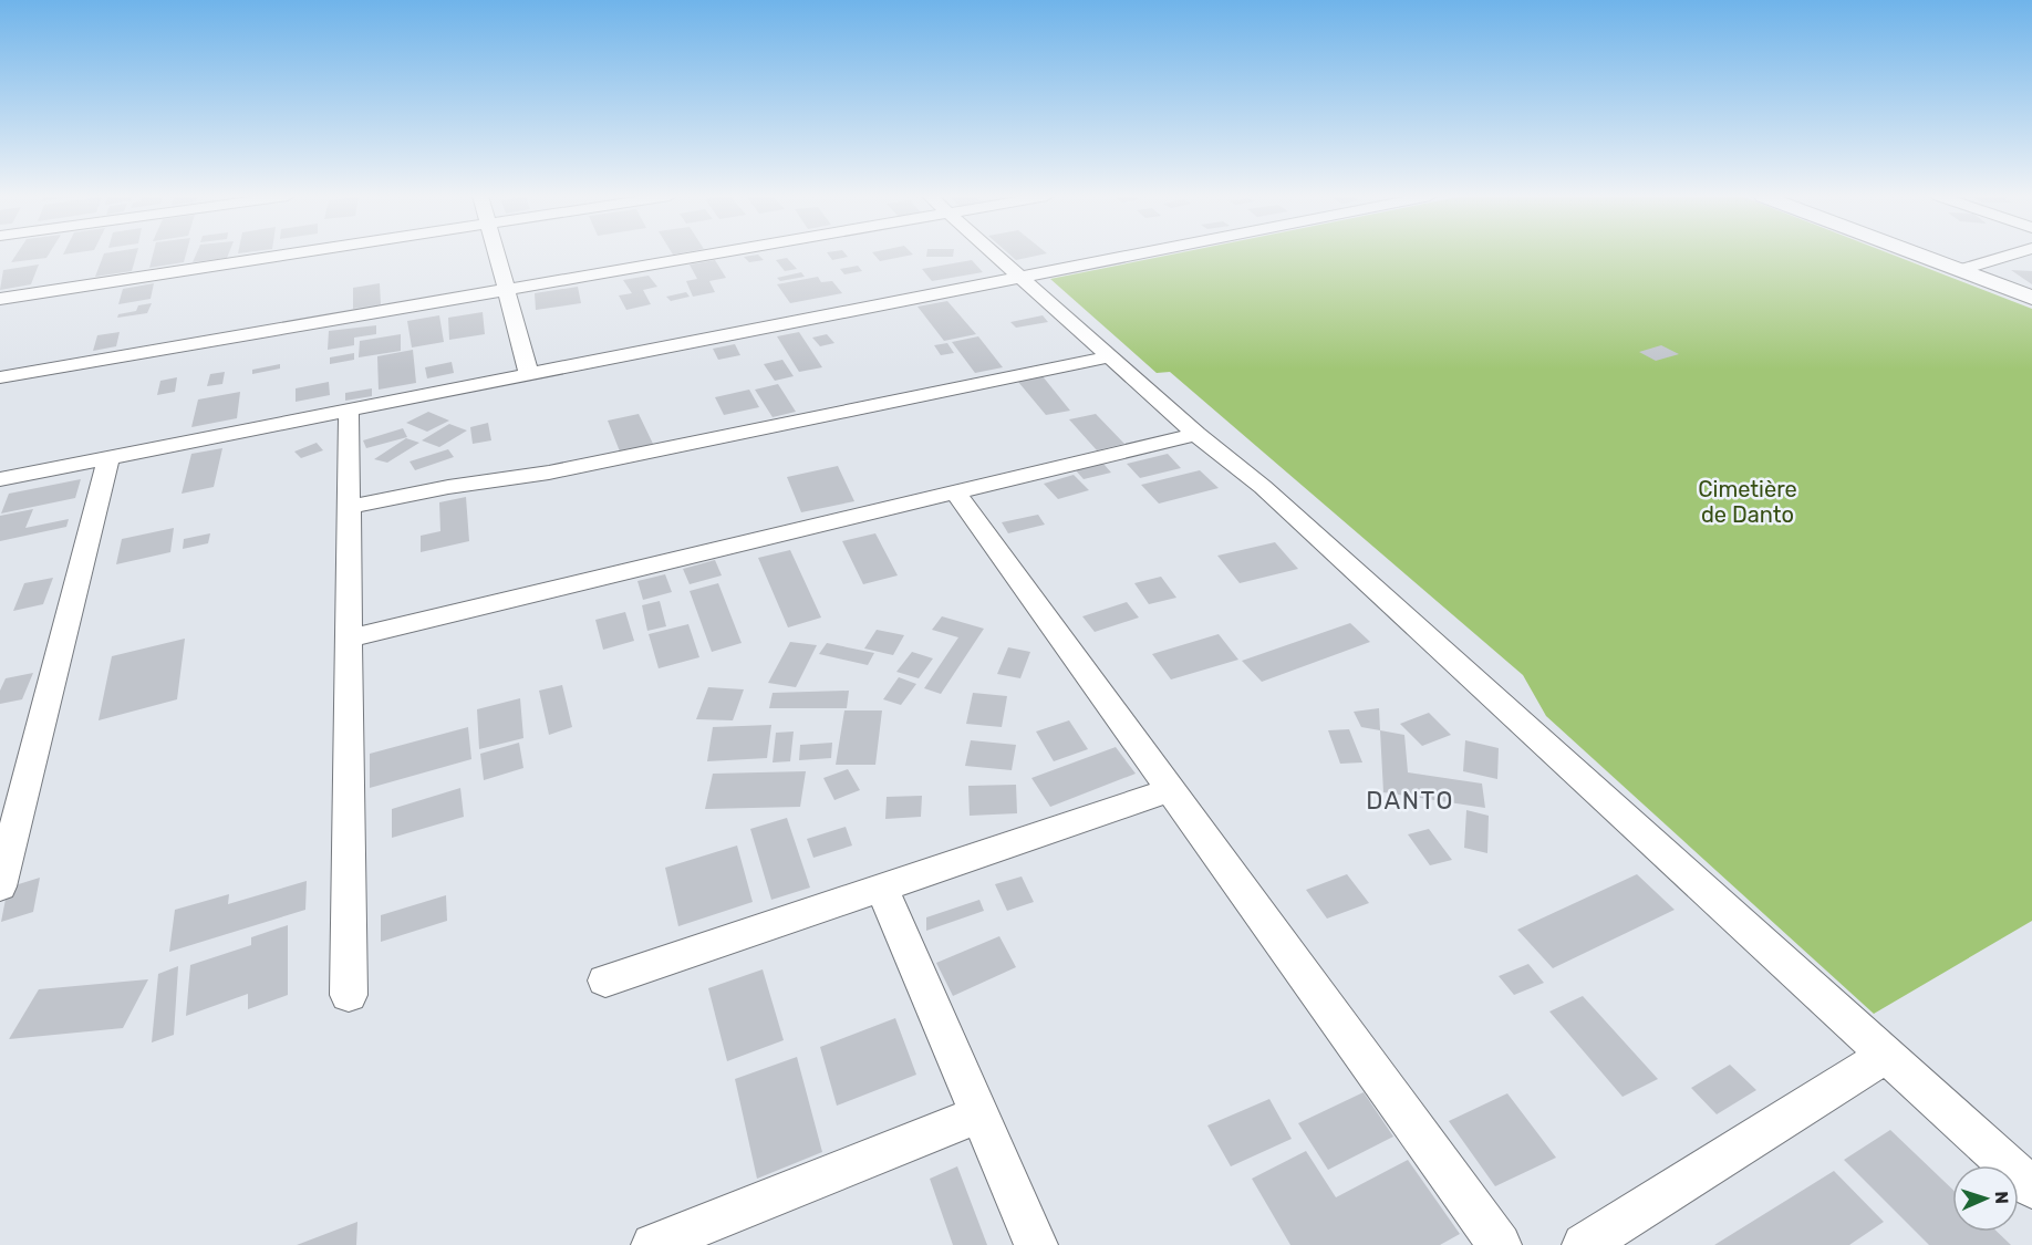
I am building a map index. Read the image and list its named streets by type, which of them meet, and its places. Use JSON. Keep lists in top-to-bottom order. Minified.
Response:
{"districts":["DANTO"],"parks":["Cimetière de Danto"],"north":"right"}
